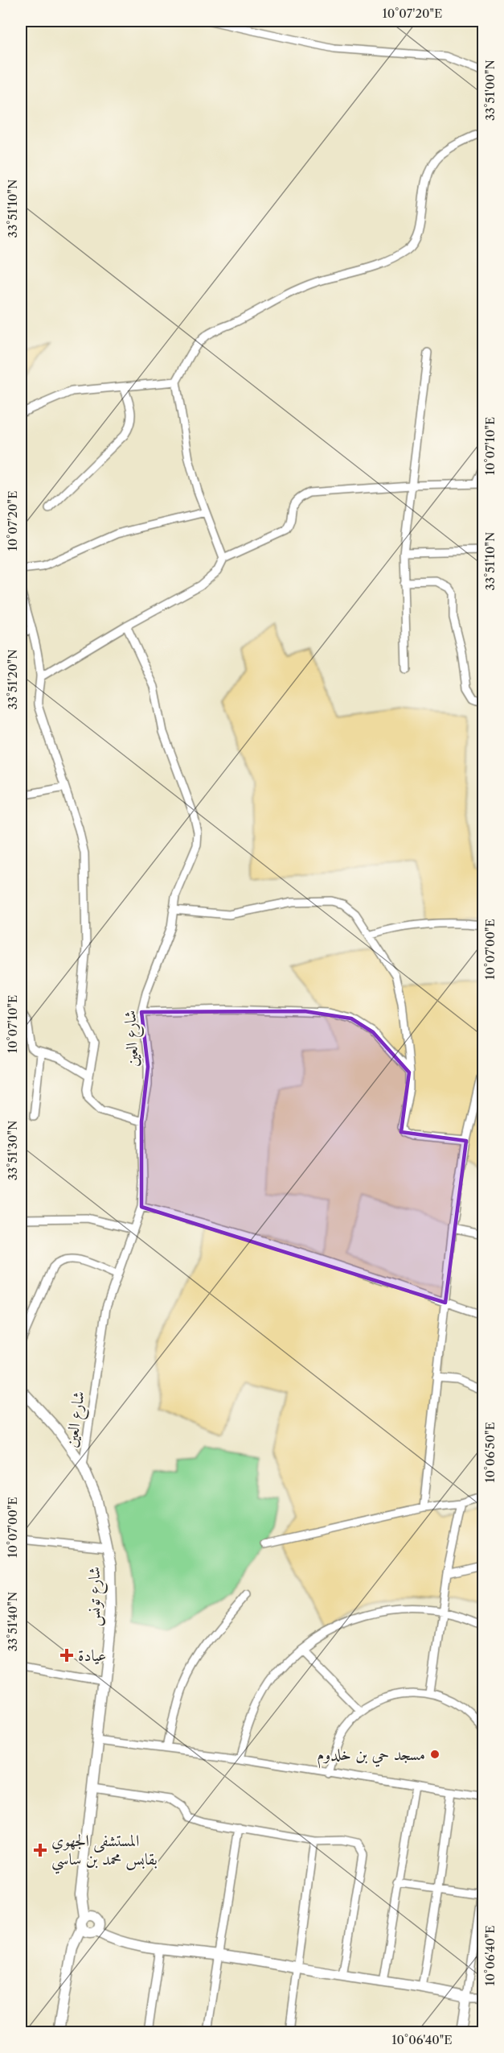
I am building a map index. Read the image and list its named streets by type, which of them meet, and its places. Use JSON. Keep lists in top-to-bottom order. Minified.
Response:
{"streets":{"street":["شارع العين","شارع تونس"]},"crossings":[["شارع العين","شارع تونس"]],"places":{"health":["عيادة","المستشفى الجهوي بقابس محمد بن ساسي"],"other":["مسجد حي بن خلدوم"]},"coordinates":["10°07'20\"E","33°51'00\"N","33°51'10\"N","10°07'10\"E","33°51'20\"N","10°07'00\"E","33°51'30\"N","10°06'50\"E","33°51'40\"N","10°06'40\"E"]}
